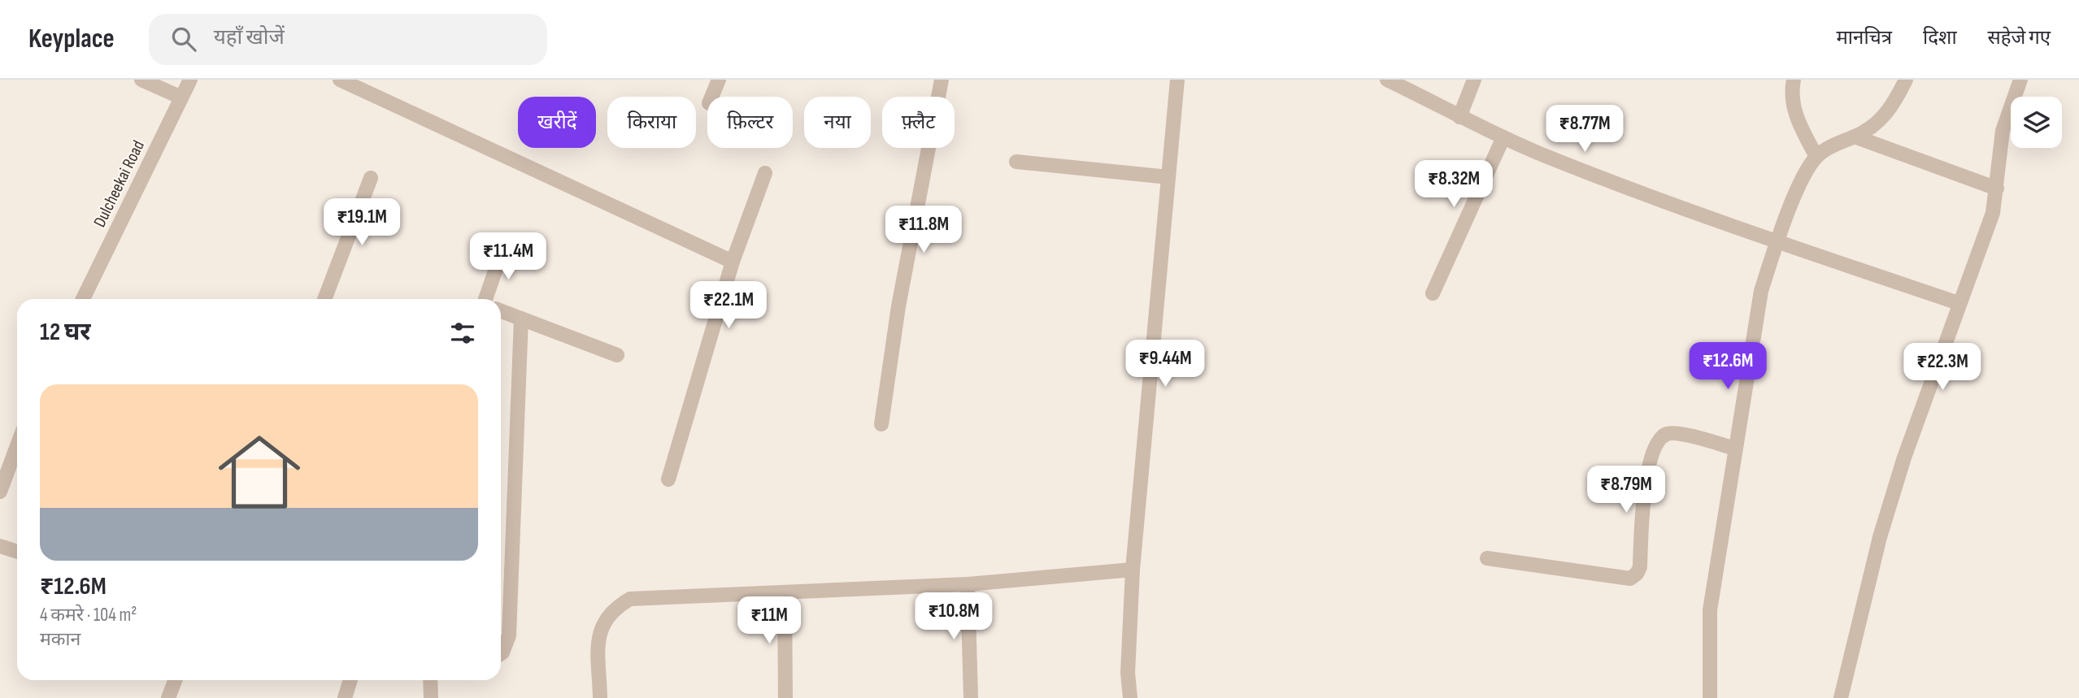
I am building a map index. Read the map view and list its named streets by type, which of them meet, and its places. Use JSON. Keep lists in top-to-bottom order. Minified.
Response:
{"streets":{"street":["Dulcheekai Road"]},"page":{"header":"Keyplace","search":"यहाँ खोजें","nav":["मानचित्र","दिशा","सहेजे गए"],"chip":["खरीदें","किराया","फ़िल्टर","नया","फ़्लैट"],"price":["₹8.77M","₹8.32M","₹19.1M","₹11.8M","₹11.4M","₹22.1M","₹9.44M","₹12.6M","₹22.3M","₹8.79M","₹10.8M","₹11M"],"heading":"12 घर","list":[{"name":"₹12.6M","note":"4 कमरे · 104 m² · मकान"}]}}
